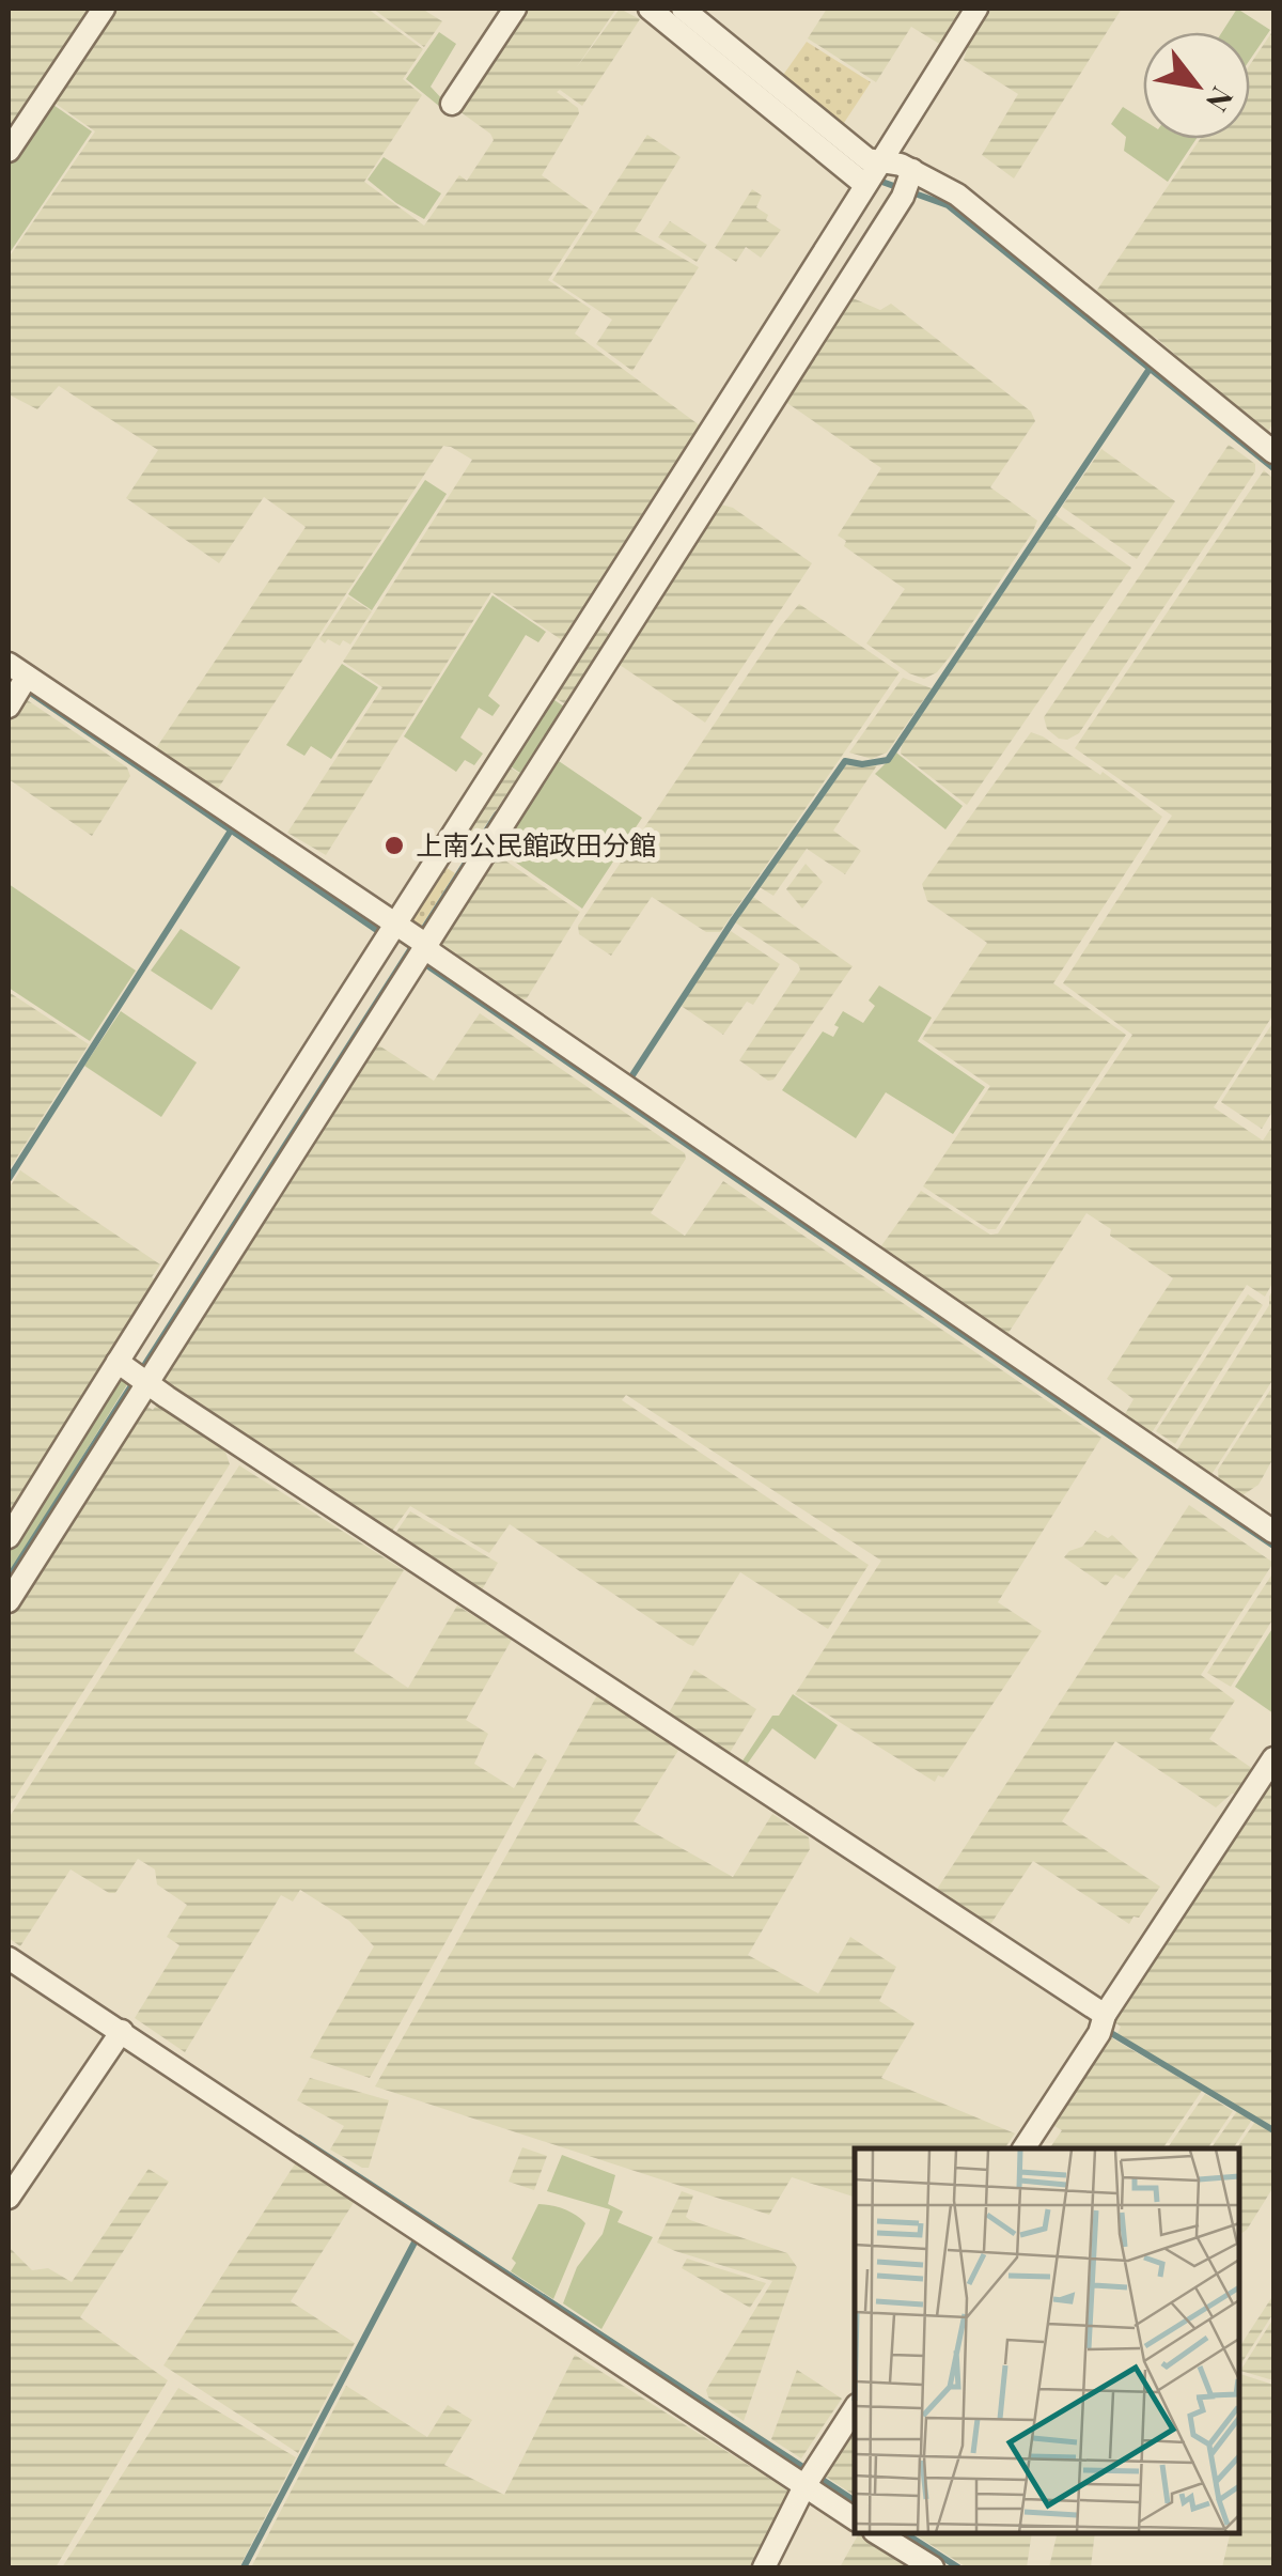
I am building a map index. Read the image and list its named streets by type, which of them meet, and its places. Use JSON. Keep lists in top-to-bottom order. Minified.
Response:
{"places":["上南公民館政田分館"],"north":"bottom right"}
